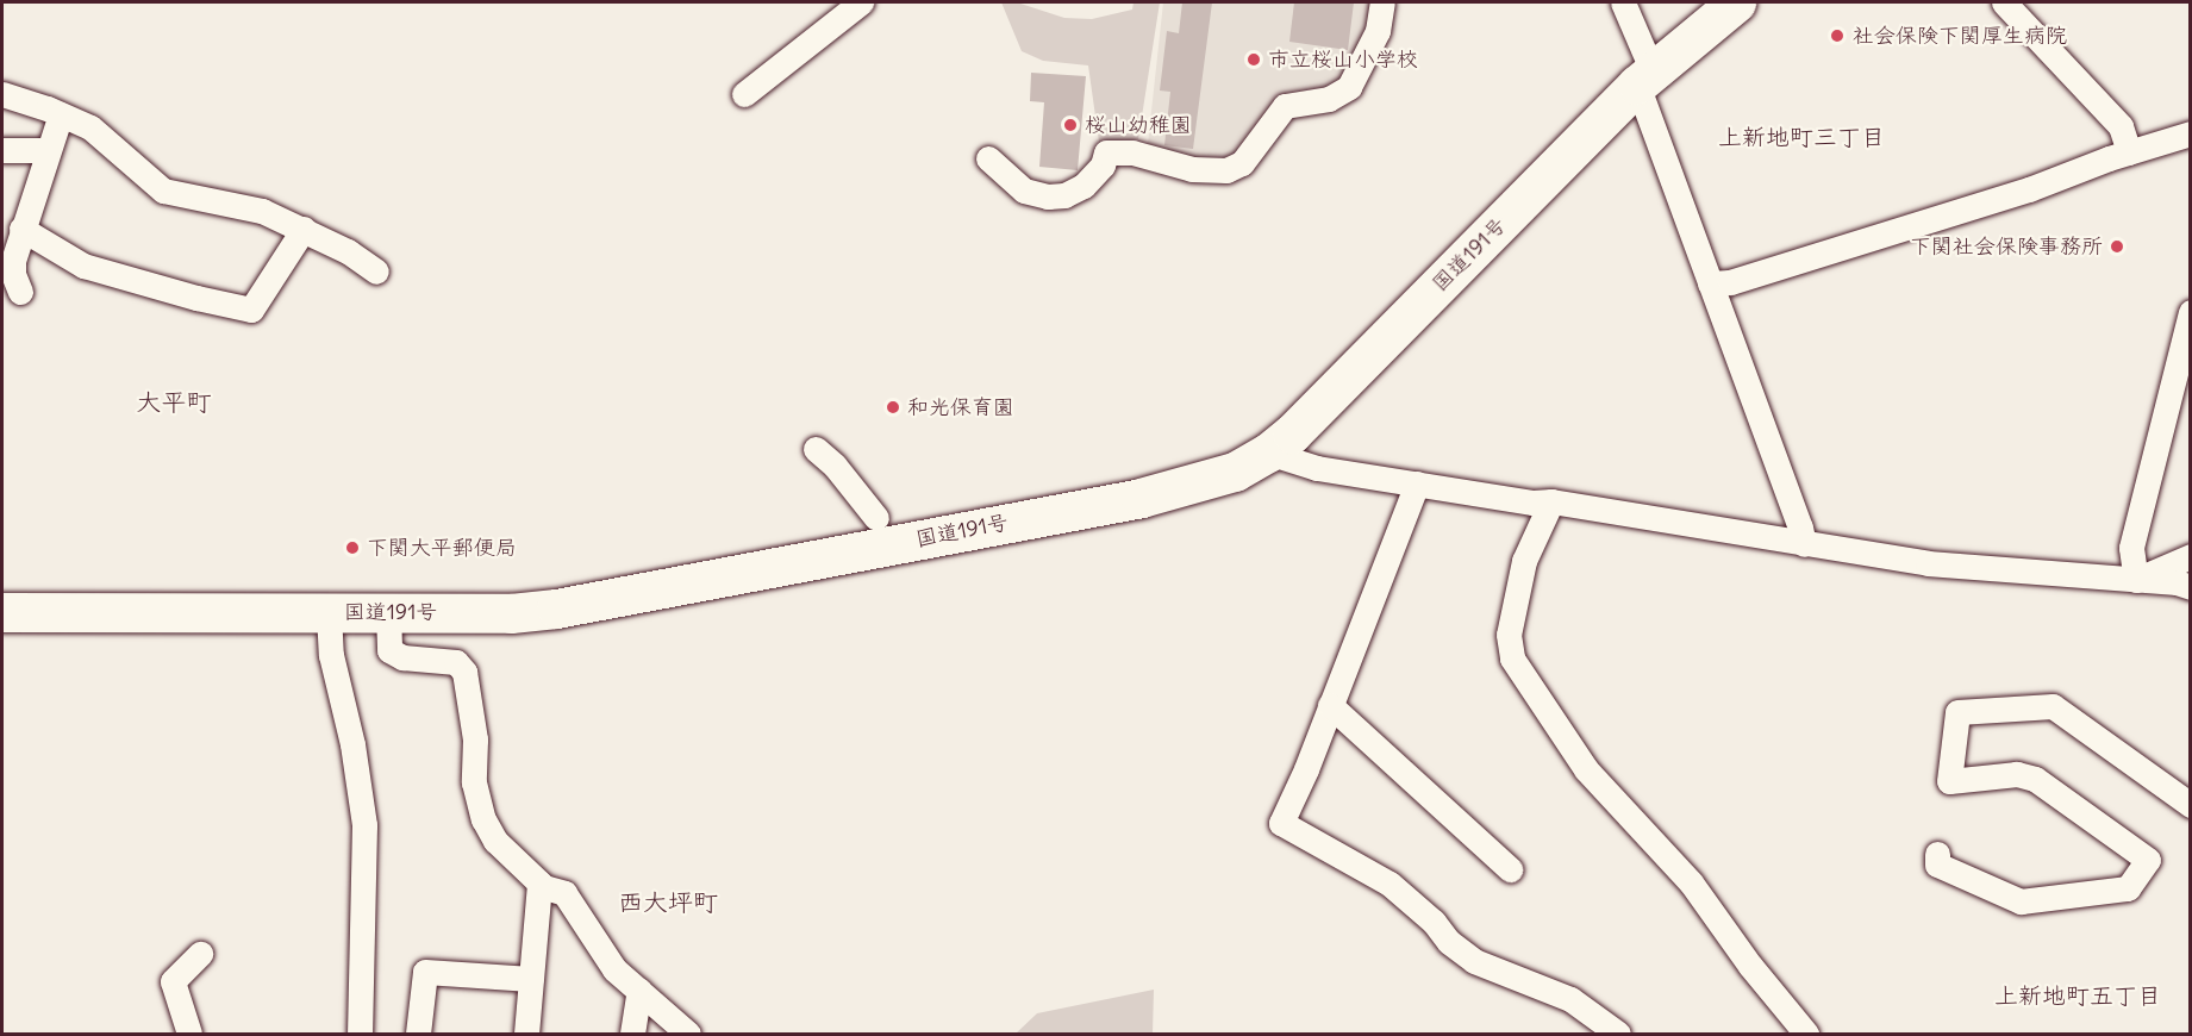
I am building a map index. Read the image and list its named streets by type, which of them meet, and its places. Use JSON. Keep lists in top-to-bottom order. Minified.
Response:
{"streets":{"highway":["国道191号"]},"districts":["上新地町三丁目","大平町","西大坪町","上新地町五丁目"],"places":["社会保険下関厚生病院","市立桜山小学校","桜山幼稚園","下関社会保険事務所","和光保育園","下関大平郵便局"]}
